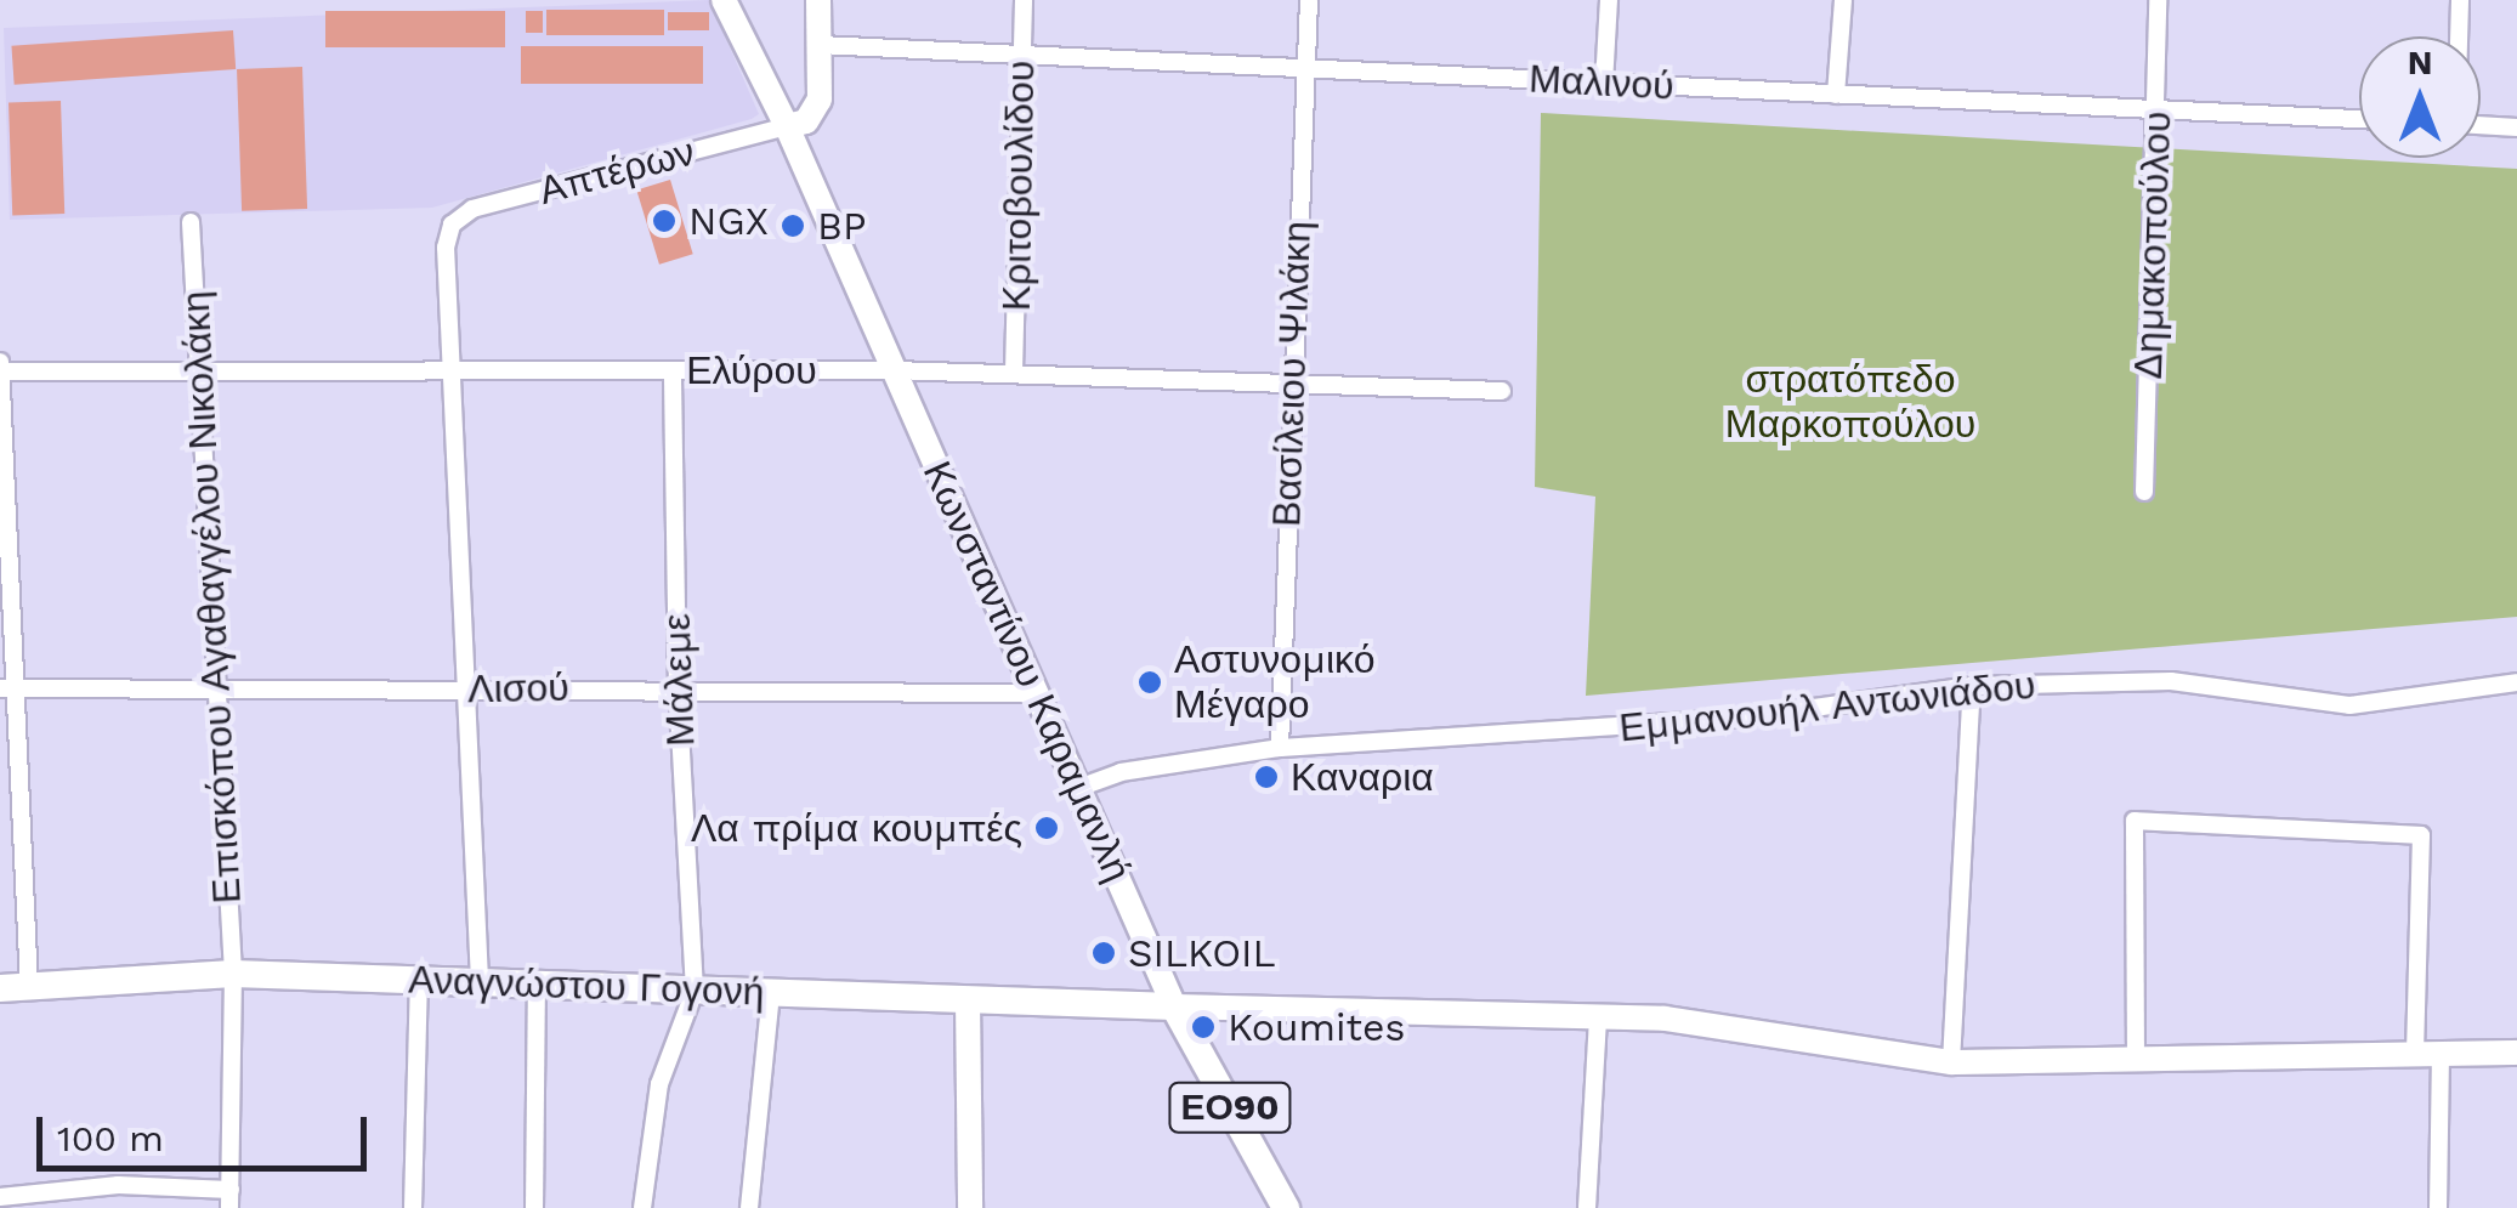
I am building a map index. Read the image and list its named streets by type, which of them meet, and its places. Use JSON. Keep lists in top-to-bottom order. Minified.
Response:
{"streets":{"main road":["Κωνσταντίνου Καραμανλή","Αναγνώστου Γογονή","ΕΟ90"],"street":["Μαλινού","Απτέρων","Κριτοβουλίδου","Δημακοπούλου","Ελύρου","Βασίλειου Ψιλάκη","Επισκόπου Αγαθαγγέλου Νικολάκη","Μάλεμε","Λισού","Εμμανουήλ Αντωνιάδου"]},"crossings":[["Μαλινού","Κριτοβουλίδου"],["Μαλινού","Δημακοπούλου"],["Μαλινού","Βασίλειου Ψιλάκη"],["Απτέρων","Ελύρου"],["Απτέρων","Κωνσταντίνου Καραμανλή"],["Απτέρων","ΕΟ90"],["Κριτοβουλίδου","Ελύρου"],["Ελύρου","Βασίλειου Ψιλάκη"],["Ελύρου","Επισκόπου Αγαθαγγέλου Νικολάκη"],["Ελύρου","Κωνσταντίνου Καραμανλή"],["Ελύρου","Μάλεμε"],["Βασίλειου Ψιλάκη","Εμμανουήλ Αντωνιάδου"],["Επισκόπου Αγαθαγγέλου Νικολάκη","Λισού"],["Επισκόπου Αγαθαγγέλου Νικολάκη","Αναγνώστου Γογονή"],["Κωνσταντίνου Καραμανλή","Λισού"],["Κωνσταντίνου Καραμανλή","Εμμανουήλ Αντωνιάδου"],["Κωνσταντίνου Καραμανλή","Αναγνώστου Γογονή"],["Κωνσταντίνου Καραμανλή","ΕΟ90"],["Μάλεμε","Λισού"],["Μάλεμε","Αναγνώστου Γογονή"]],"parks":["στρατόπεδο Μαρκοπούλου"],"places":["NGX","BP","Αστυνομικό Μέγαρο","Καναρια","Λα πρίμα κουμπές","SILKOIL","Koumites"],"scale_bar":"100 m","north":"top"}
